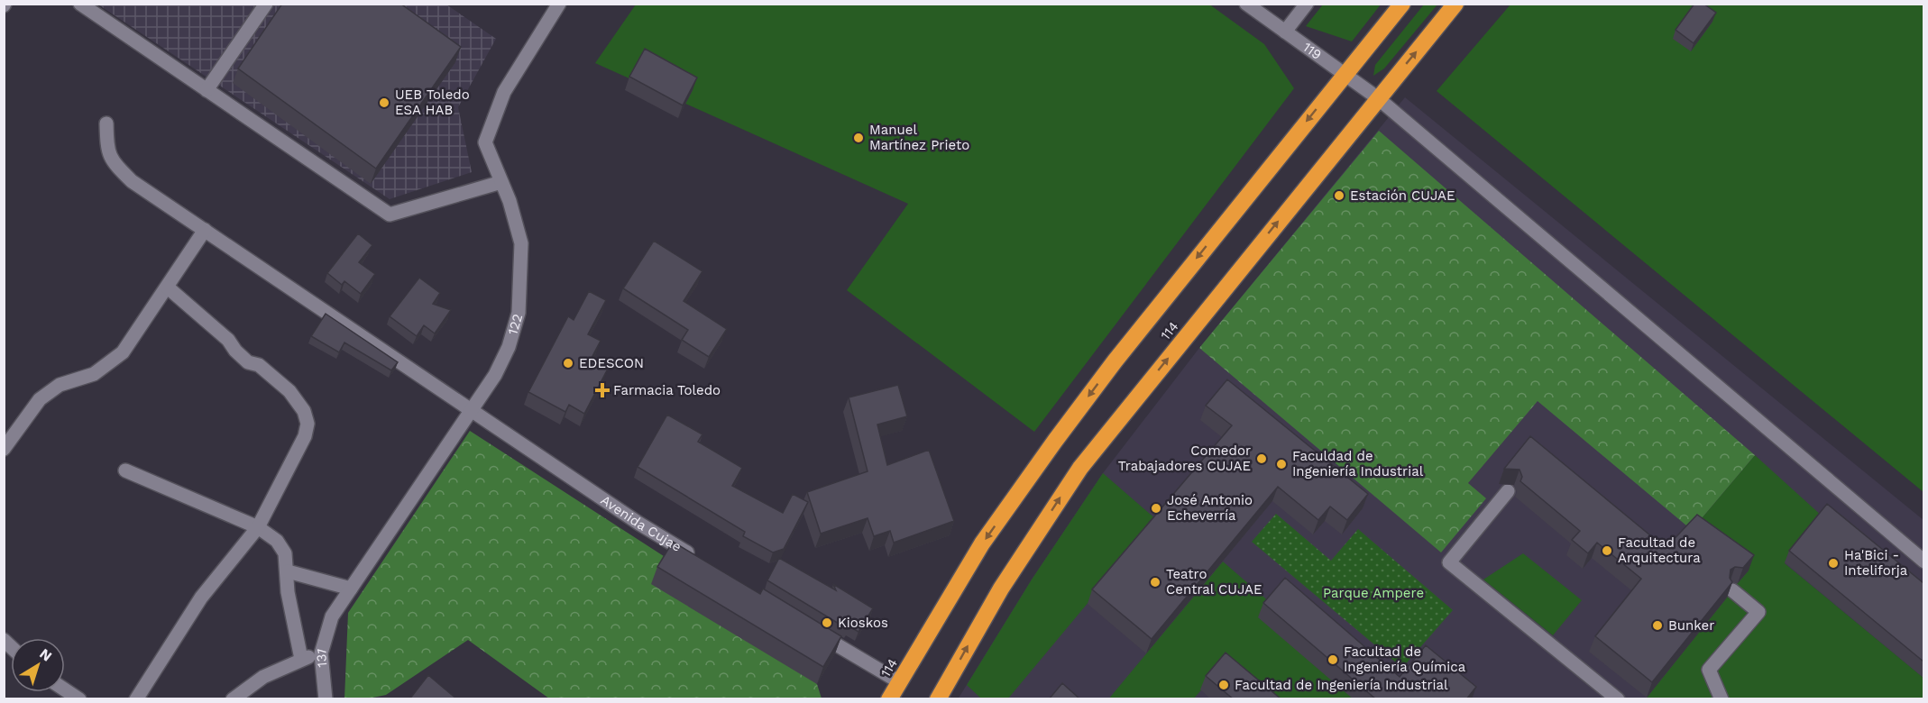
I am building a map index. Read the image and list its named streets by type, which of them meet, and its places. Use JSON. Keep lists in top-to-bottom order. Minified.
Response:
{"streets":{"highway":["114"],"street":["119","122","Avenida Cujae","131"]},"crossings":[["119","114"],["122","Avenida Cujae"],["122","131"]],"parks":["Parque Ampere"],"places":{"other":["UEB Toledo ESA HAB","Manuel Martínez Prieto","Estación CUJAE","EDESCON","Comedor Trabajadores CUJAE","Faculdad de Ingeniería Industrial","José Antonio Echeverría","Facultad de Arquitectura","Ha'Bici - Inteliforja","Teatro Central CUJAE","Kioskos","Bunker","Facultad de Ingeniería Química","Facultad de Ingeniería Industrial"],"health":["Farmacia Toledo"]},"north":"top right"}
